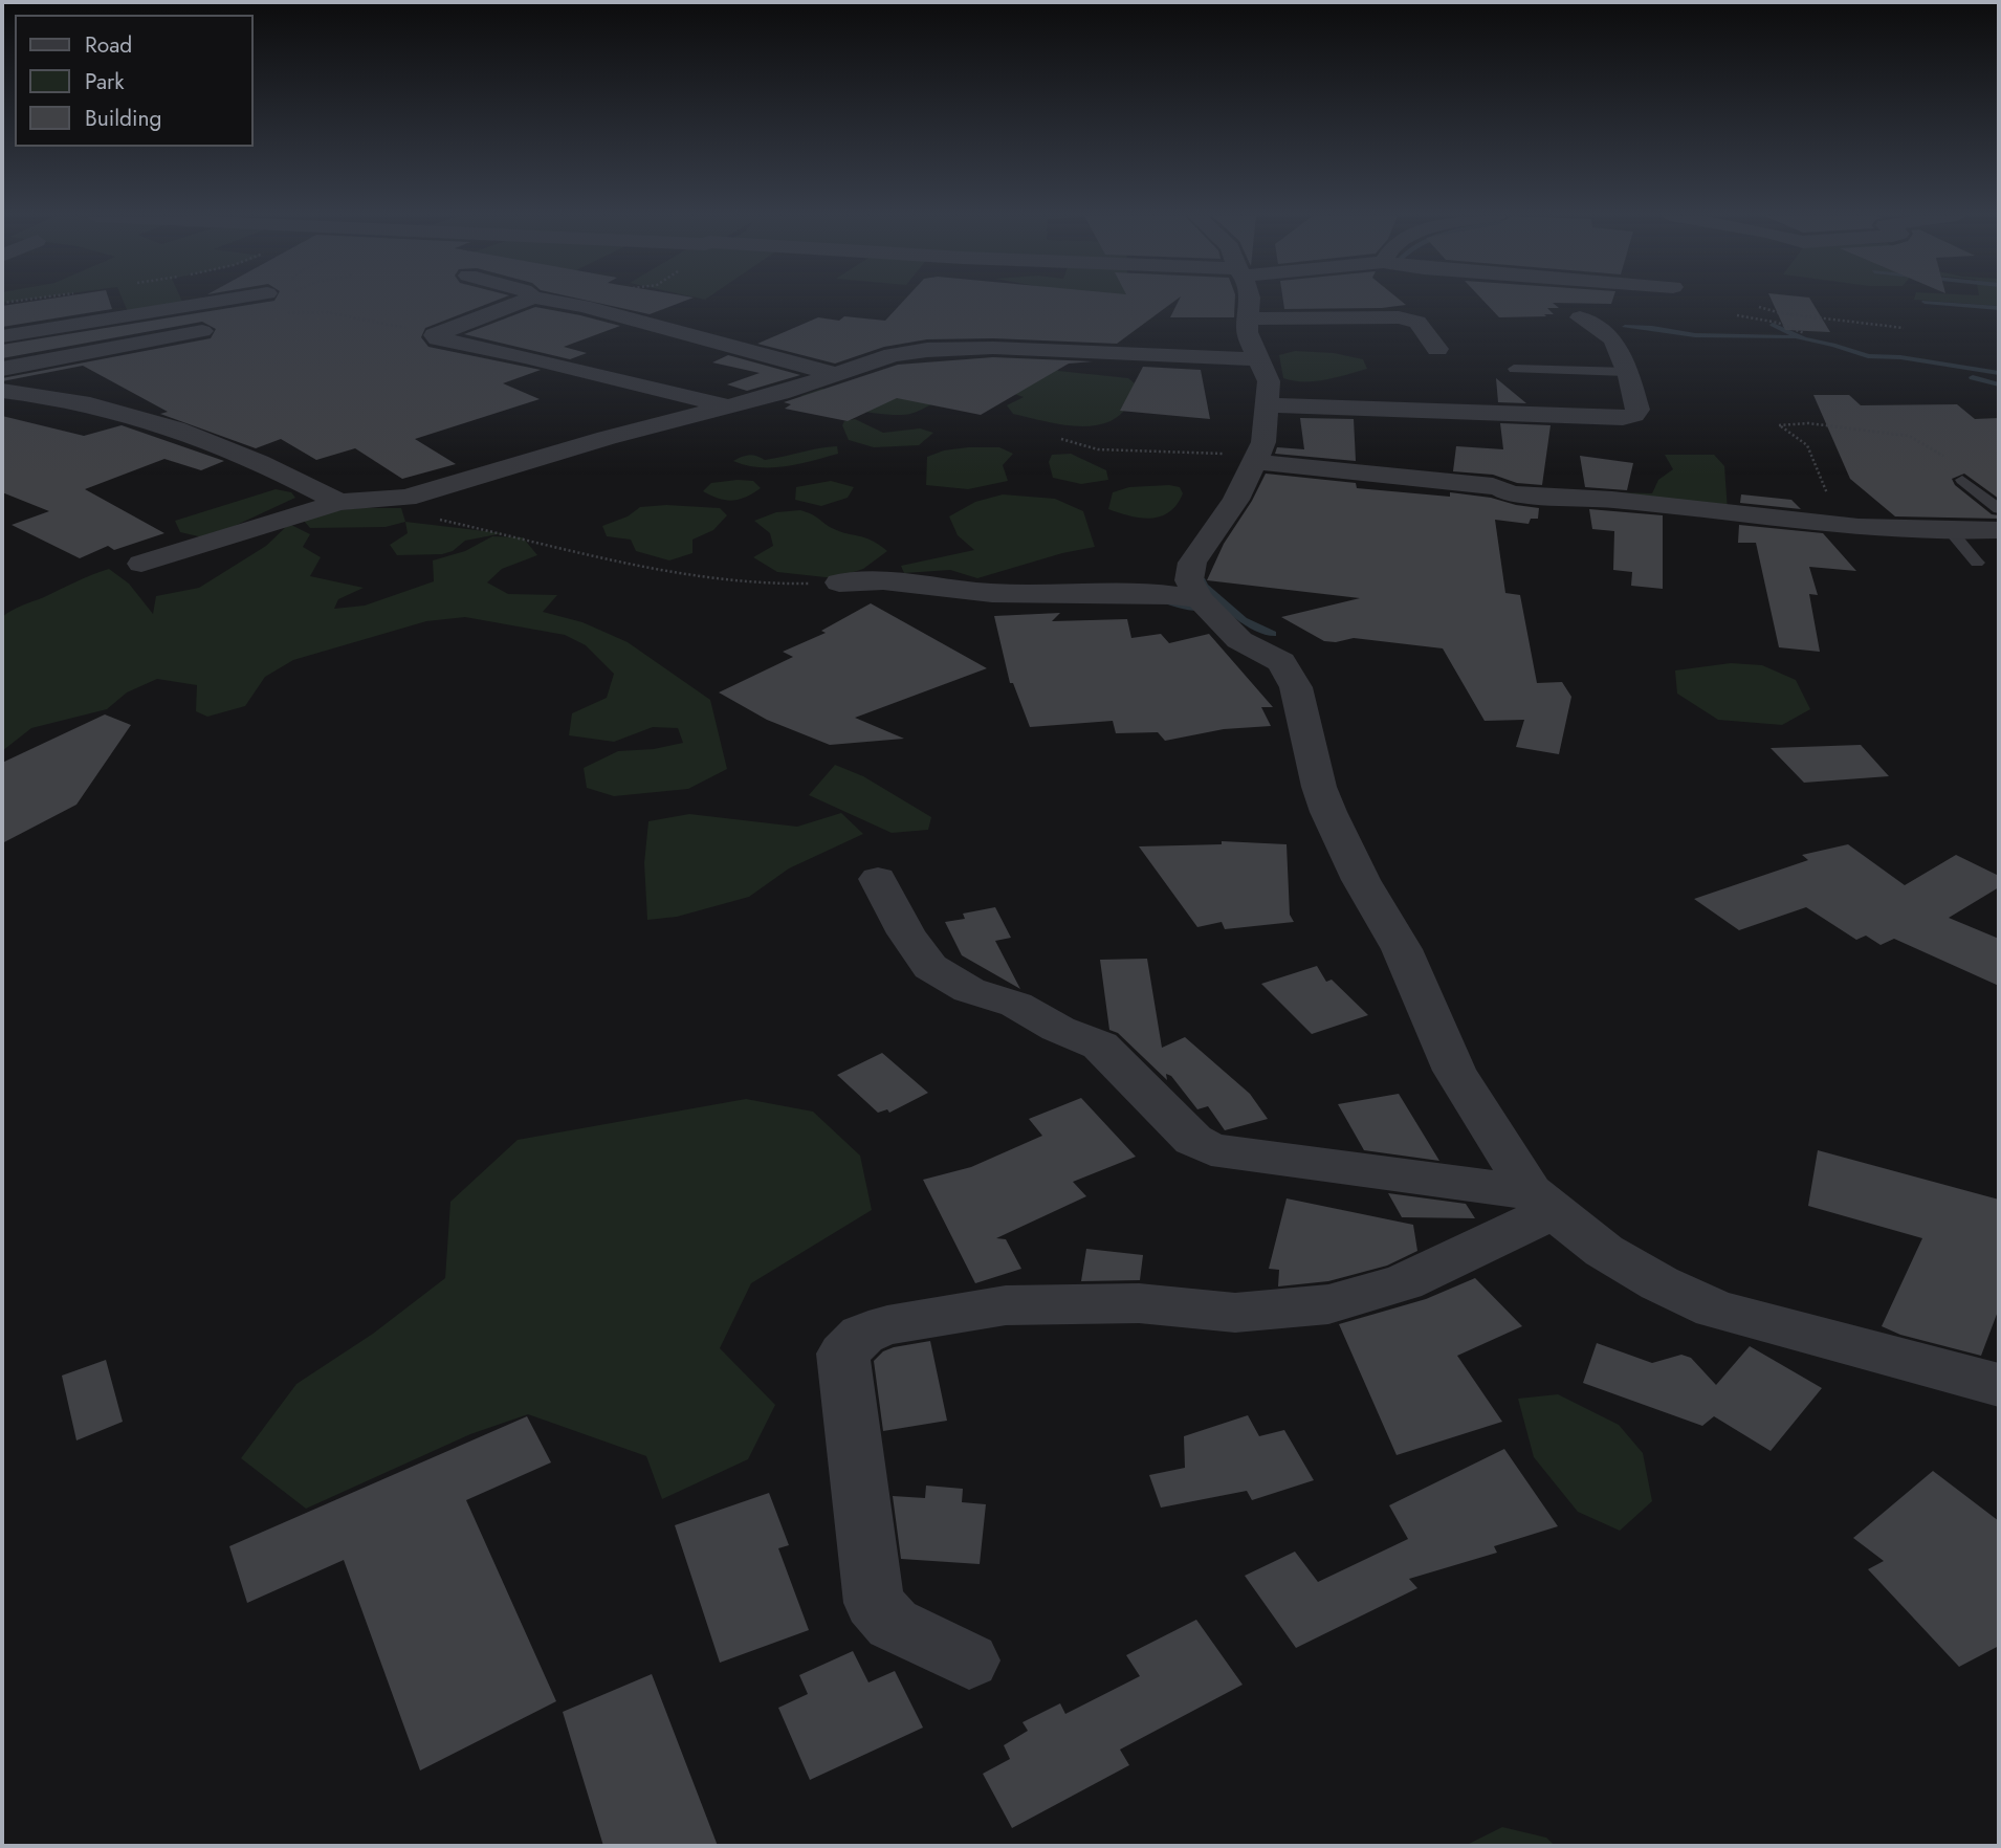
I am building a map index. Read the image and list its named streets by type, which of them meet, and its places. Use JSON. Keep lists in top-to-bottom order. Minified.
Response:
{"legend":["Road","Park","Building"]}
